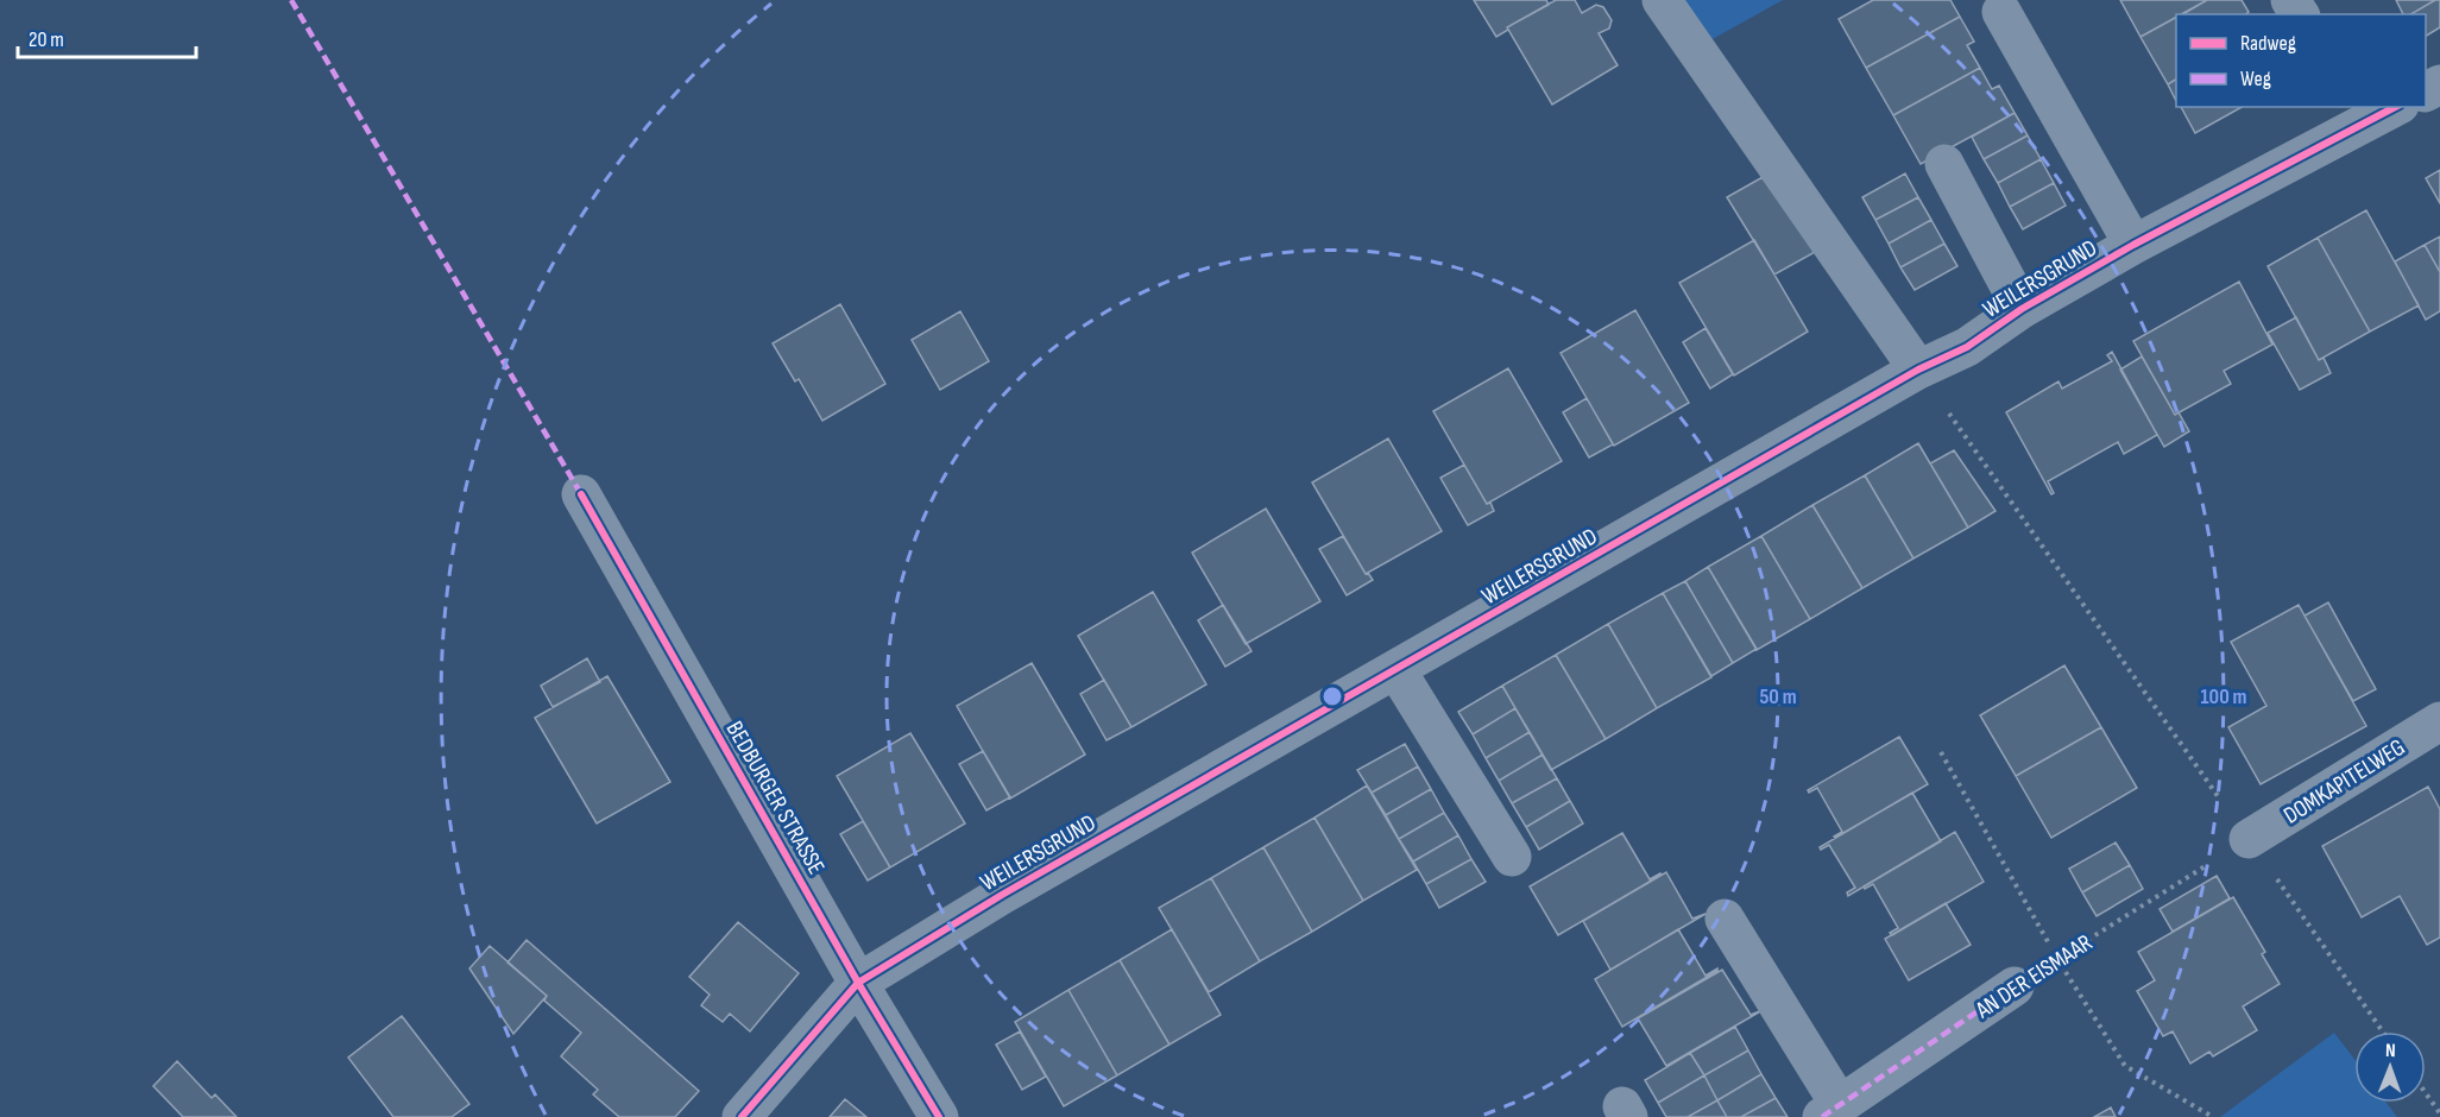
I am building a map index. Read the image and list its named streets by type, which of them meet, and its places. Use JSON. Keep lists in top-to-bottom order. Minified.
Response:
{"streets":{"street":["WEILERSGRUND","DOMKAPITELWEG","BEDBURGER STRASSE","AN DER EISMAAR"]},"crossings":[["WEILERSGRUND","BEDBURGER STRASSE"],["DOMKAPITELWEG","AN DER EISMAAR"]],"legend":["Radweg","Weg"],"scale_bar":"20 m","north":"top","rings":["50 m","100 m"]}
